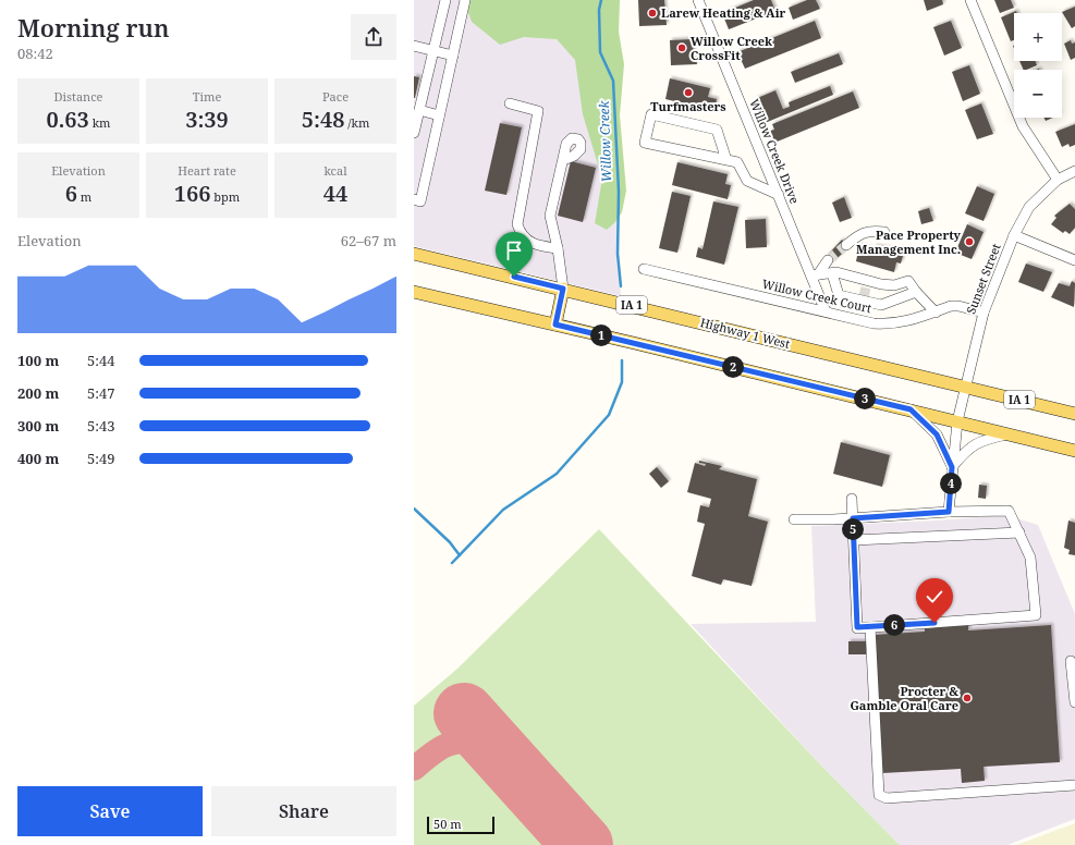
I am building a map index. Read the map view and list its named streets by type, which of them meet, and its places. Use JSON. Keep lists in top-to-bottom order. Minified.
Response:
{"streets":{"main road":["IA 1","Highway 1 West"],"street":["Willow Creek Drive","Sunset Street","Willow Creek Court"]},"crossings":[["Willow Creek Drive","Willow Creek Court"],["Sunset Street","Willow Creek Court"],["Sunset Street","Highway 1 West"]],"water":["Willow Creek"],"places":["Larew Heating & Air","Willow Creek CrossFit","Turfmasters","Pace Property Management Inc.","Procter & Gamble Oral Care"],"scale_bar":"50 m","page":{"heading":["Morning run","08:42"],"map_buttons":["+","−"],"stats":[["Distance","0.63 km"],["Time","3:39"],["Pace","5:48 /km"],["Elevation","6 m"],["Heart rate","166 bpm"],["kcal","44"]],"chart":["Elevation","62–67 m"],"pins":["1","2","3","4","5","6"],"list":[{"name":"100 m","note":"5:44"},{"name":"200 m","note":"5:47"},{"name":"300 m","note":"5:43"},{"name":"400 m","note":"5:49"}],"buttons":["Save","Share"],"scale":"50 m"}}
